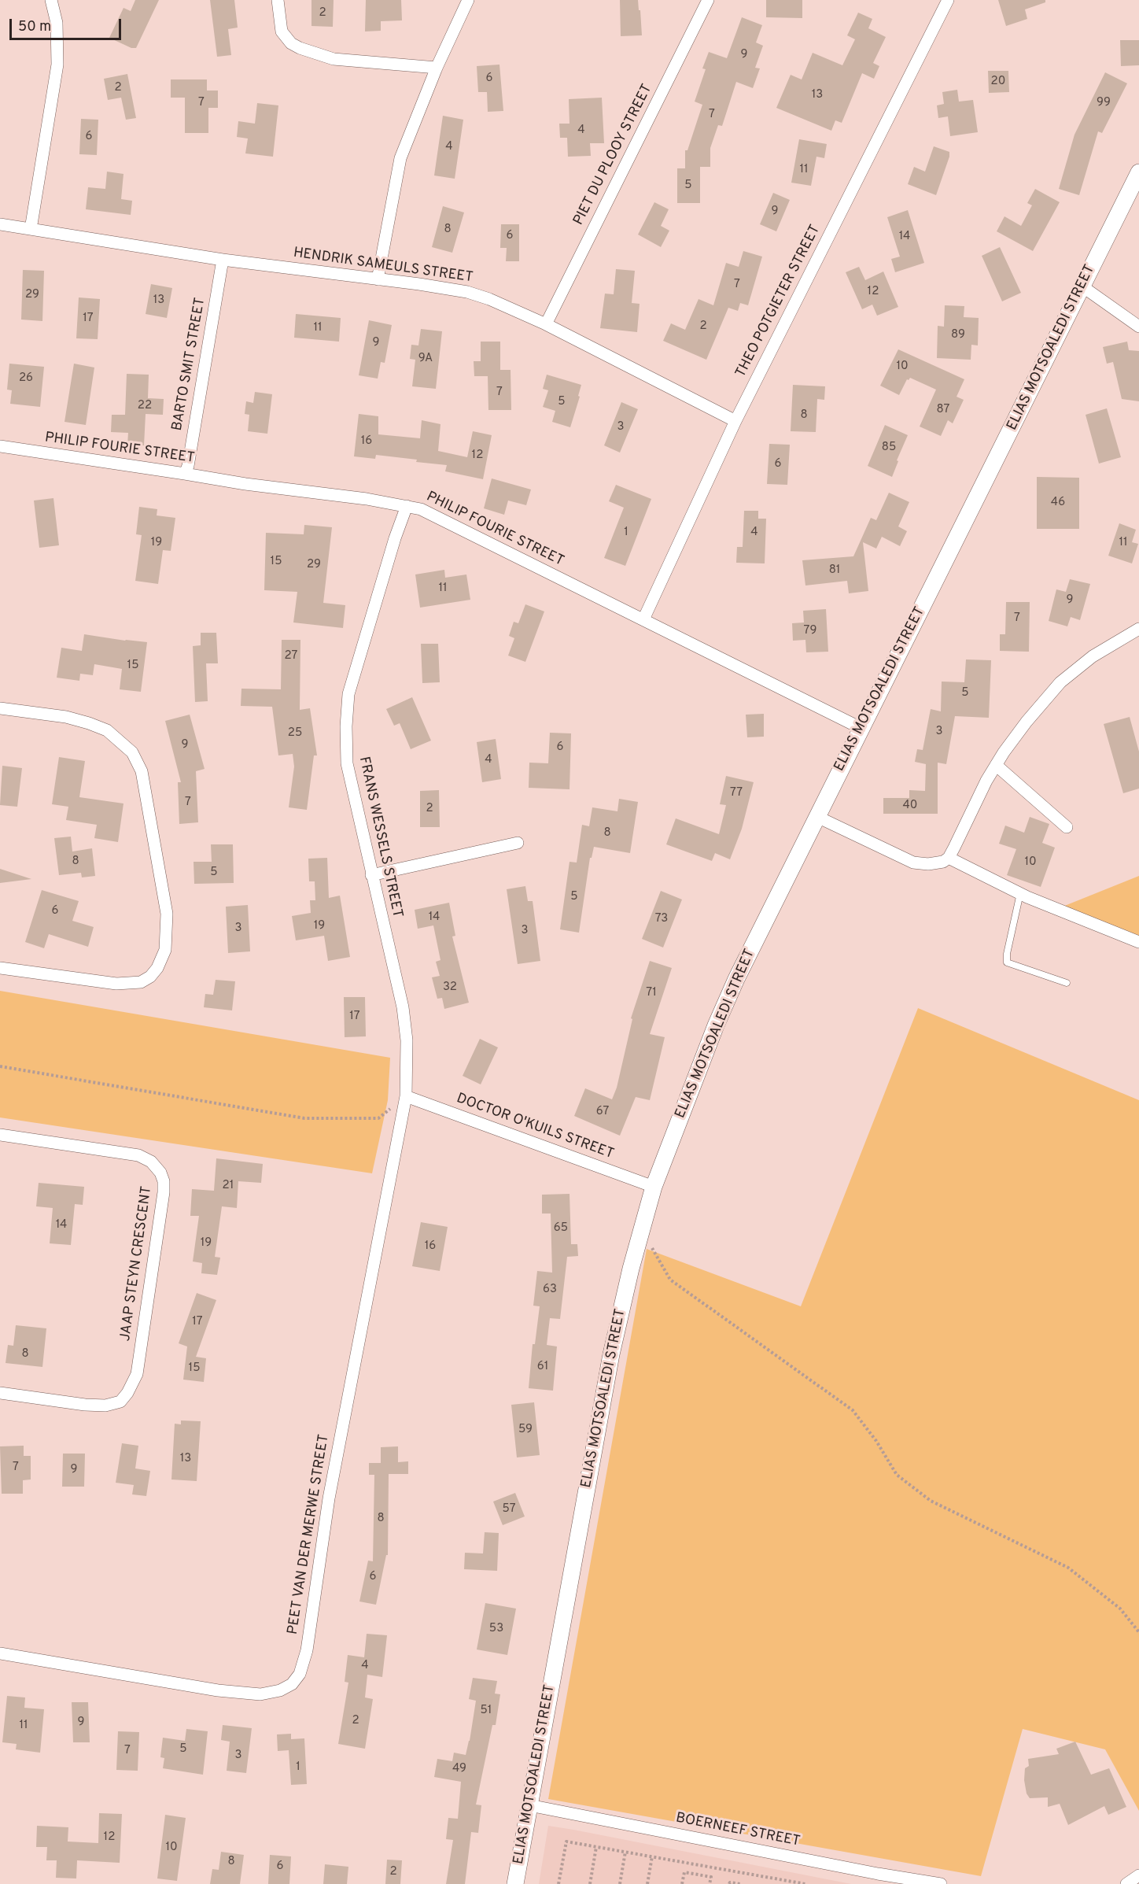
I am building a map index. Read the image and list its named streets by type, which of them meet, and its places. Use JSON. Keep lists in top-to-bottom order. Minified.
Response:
{"streets":{"street":["PIET DU PLOOY STREET","HENDRIK SAMEULS STREET","THEO POTGIETER STREET","ELIAS MOTSOALEDI STREET","BARTO SMIT STREET","PHILIP FOURIE STREET","FRANS WESSELS STREET","DOCTOR O'KUILS STREET","JAAP STEYN CRESCENT","PEET VAN DER MERWE STREET","BOERNEEF STREET"]},"crossings":[["PIET DU PLOOY STREET","HENDRIK SAMEULS STREET"],["HENDRIK SAMEULS STREET","THEO POTGIETER STREET"],["HENDRIK SAMEULS STREET","BARTO SMIT STREET"],["THEO POTGIETER STREET","PHILIP FOURIE STREET"],["ELIAS MOTSOALEDI STREET","PHILIP FOURIE STREET"],["ELIAS MOTSOALEDI STREET","DOCTOR O'KUILS STREET"],["ELIAS MOTSOALEDI STREET","BOERNEEF STREET"],["BARTO SMIT STREET","PHILIP FOURIE STREET"],["PHILIP FOURIE STREET","FRANS WESSELS STREET"],["FRANS WESSELS STREET","DOCTOR O'KUILS STREET"],["FRANS WESSELS STREET","PEET VAN DER MERWE STREET"],["DOCTOR O'KUILS STREET","PEET VAN DER MERWE STREET"]],"house_numbers":["2","9","6","20","2","13","7","99","7","4","6","4","11","5","9","8","6","14","7","12","29","13","17","2","11","89","9","9A","10","26","7","5","22","87","8","3","16","85","12","6","46","1","4","19","11","15","29","81","11","9","7","79","27","15","5","3","25","9","6","4","77","7","40","2","8","8","10","5","5","6","14","73","19","3","3","32","71","17","67","21","14","65","19","16","63","17","8","61","15","59","13","7","9","57","8","6","53","4","51","2","9","11","5","7","3","1","49","12","10","8","6","2"],"scale_bar":"50 m"}
